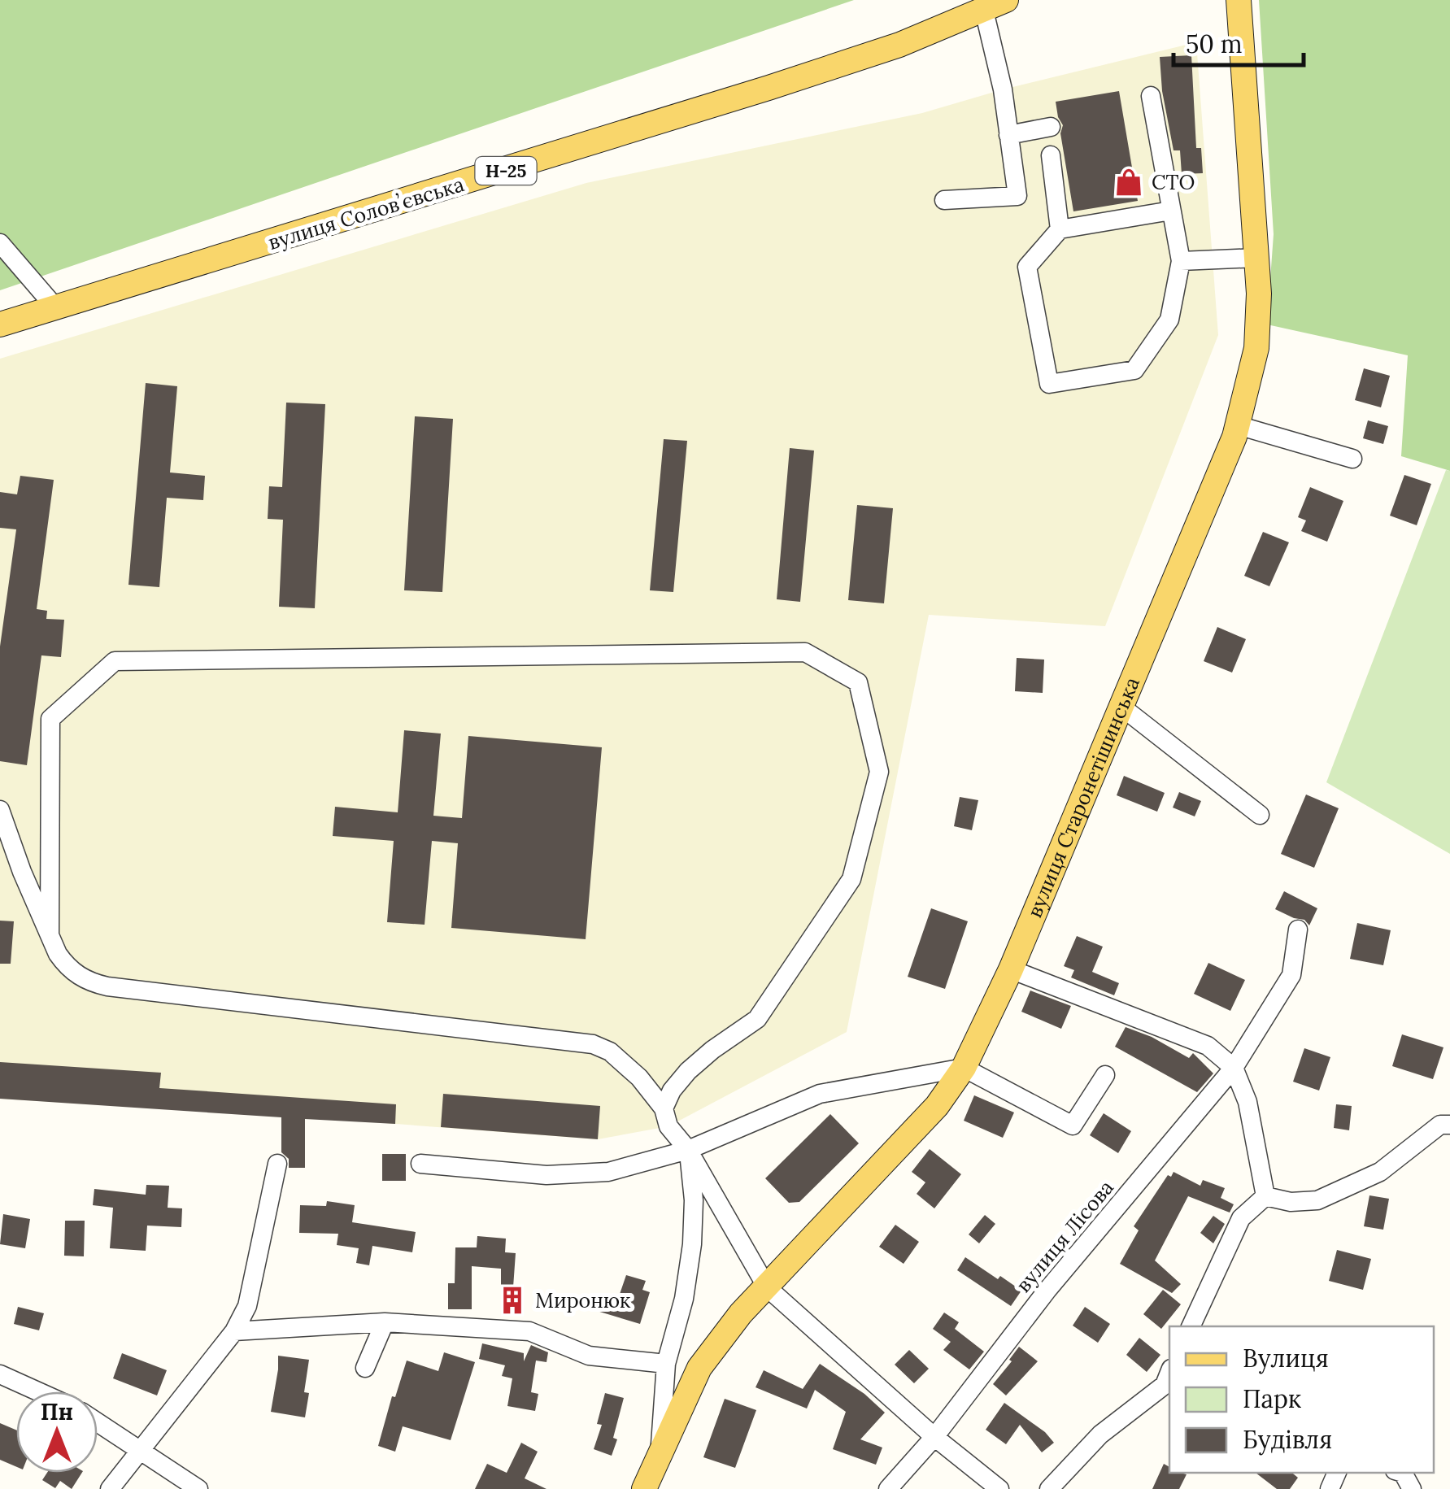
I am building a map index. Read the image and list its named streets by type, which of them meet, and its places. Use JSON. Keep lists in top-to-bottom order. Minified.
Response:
{"streets":{"main road":["Н-25","вулиця Соловʼєвська","вулиця Старонетішинська"],"street":["вулиця Лісова"]},"places":{"shop":["СТО"],"building":["Миронюк"]},"legend":["Вулиця","Парк","Будівля"],"scale_bar":"50 m","north":"top"}
